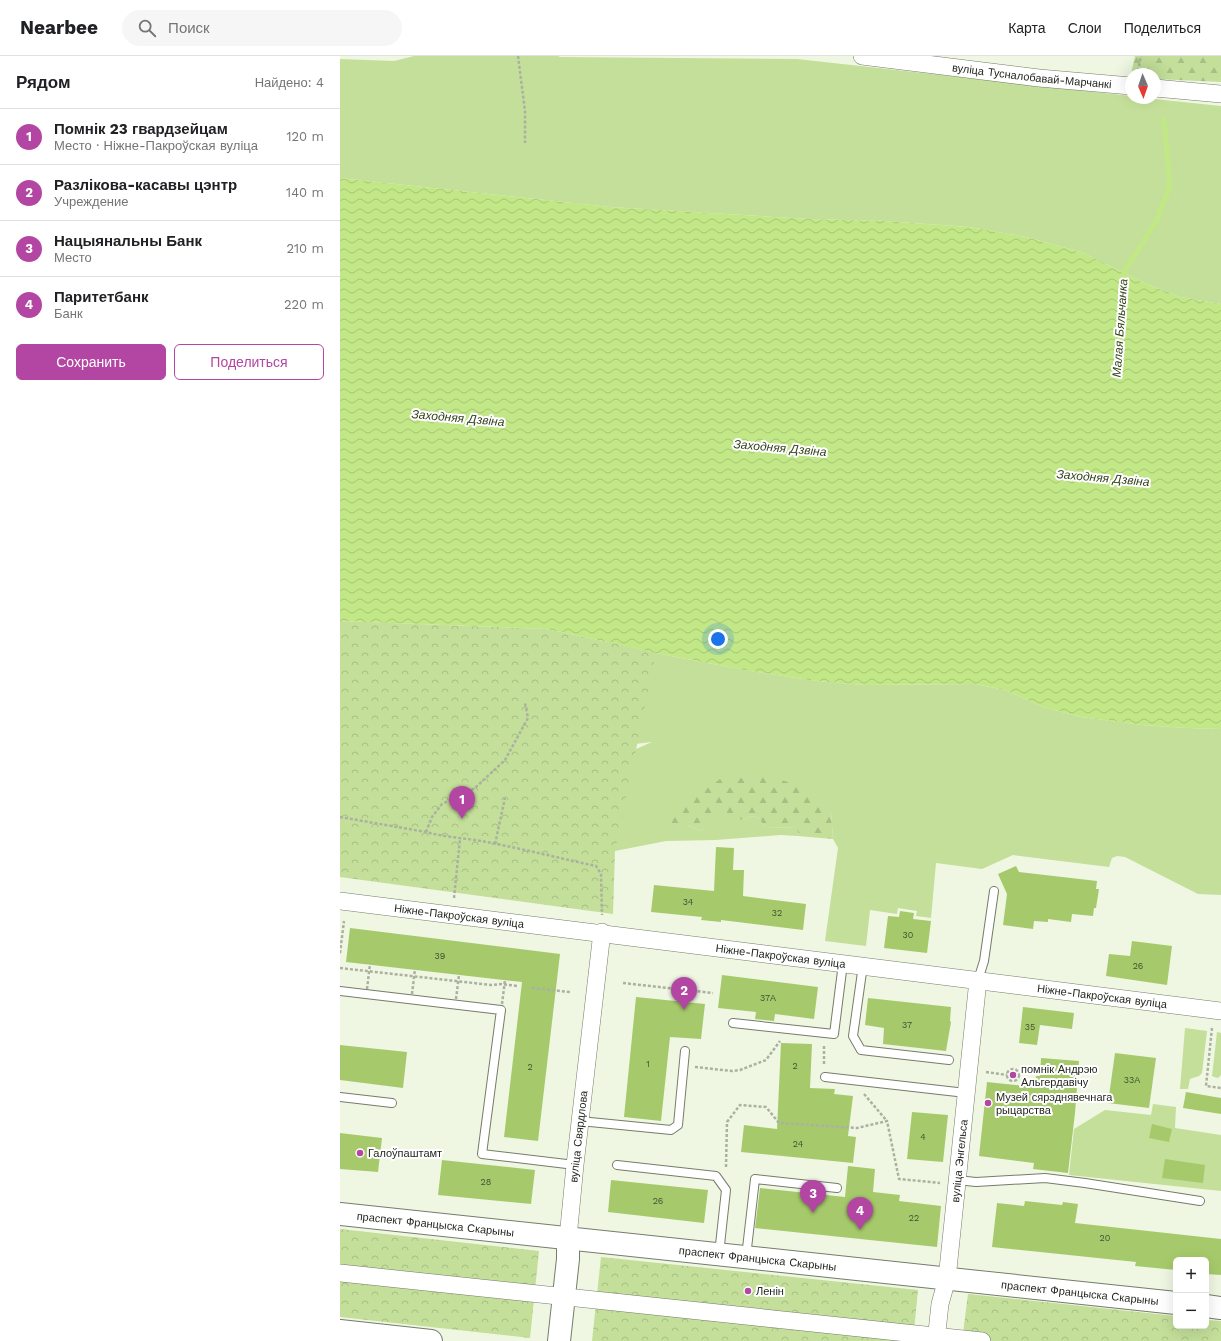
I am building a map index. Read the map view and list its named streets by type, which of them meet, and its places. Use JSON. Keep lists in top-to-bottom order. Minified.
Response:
{"streets":{"street":["вуліца Тусналобавай-Марчанкі","Ніжне-Пакроўская вуліца","вуліца Свярдлова","вуліца Энгельса","праспект Францыска Скарыны"]},"crossings":[["Ніжне-Пакроўская вуліца","вуліца Свярдлова"],["Ніжне-Пакроўская вуліца","вуліца Энгельса"],["вуліца Свярдлова","праспект Францыска Скарыны"],["вуліца Энгельса","праспект Францыска Скарыны"]],"water":["Малая Бяльчанка","Заходняя Дзвіна"],"places":["помнік Андрэю Альгердавічу","Музей сярэднявечнага рыцарства","Галоўпаштамт","Ленін"],"house_numbers":["34","32","30","39","26","37А","37","35","1","2","2","33А","4","24","28","26","22","20"],"north":"bottom","page":{"header":"Nearbee","search":"Поиск","nav":["Карта","Слои","Поделиться"],"heading":["Рядом","Найдено: 4"],"list":[{"mark":"1","name":"Помнік 23 гвардзейцам","note":"Место · Ніжне-Пакроўская вуліца","value":"120 m"},{"mark":"2","name":"Разлікова-касавы цэнтр","note":"Учреждение","value":"140 m"},{"mark":"3","name":"Нацыянальны Банк","note":"Место","value":"210 m"},{"mark":"4","name":"Паритетбанк","note":"Банк","value":"220 m"}],"buttons":["Сохранить","Поделиться"],"pins":["1","2","3","4"],"map_buttons":["+","−"]}}
